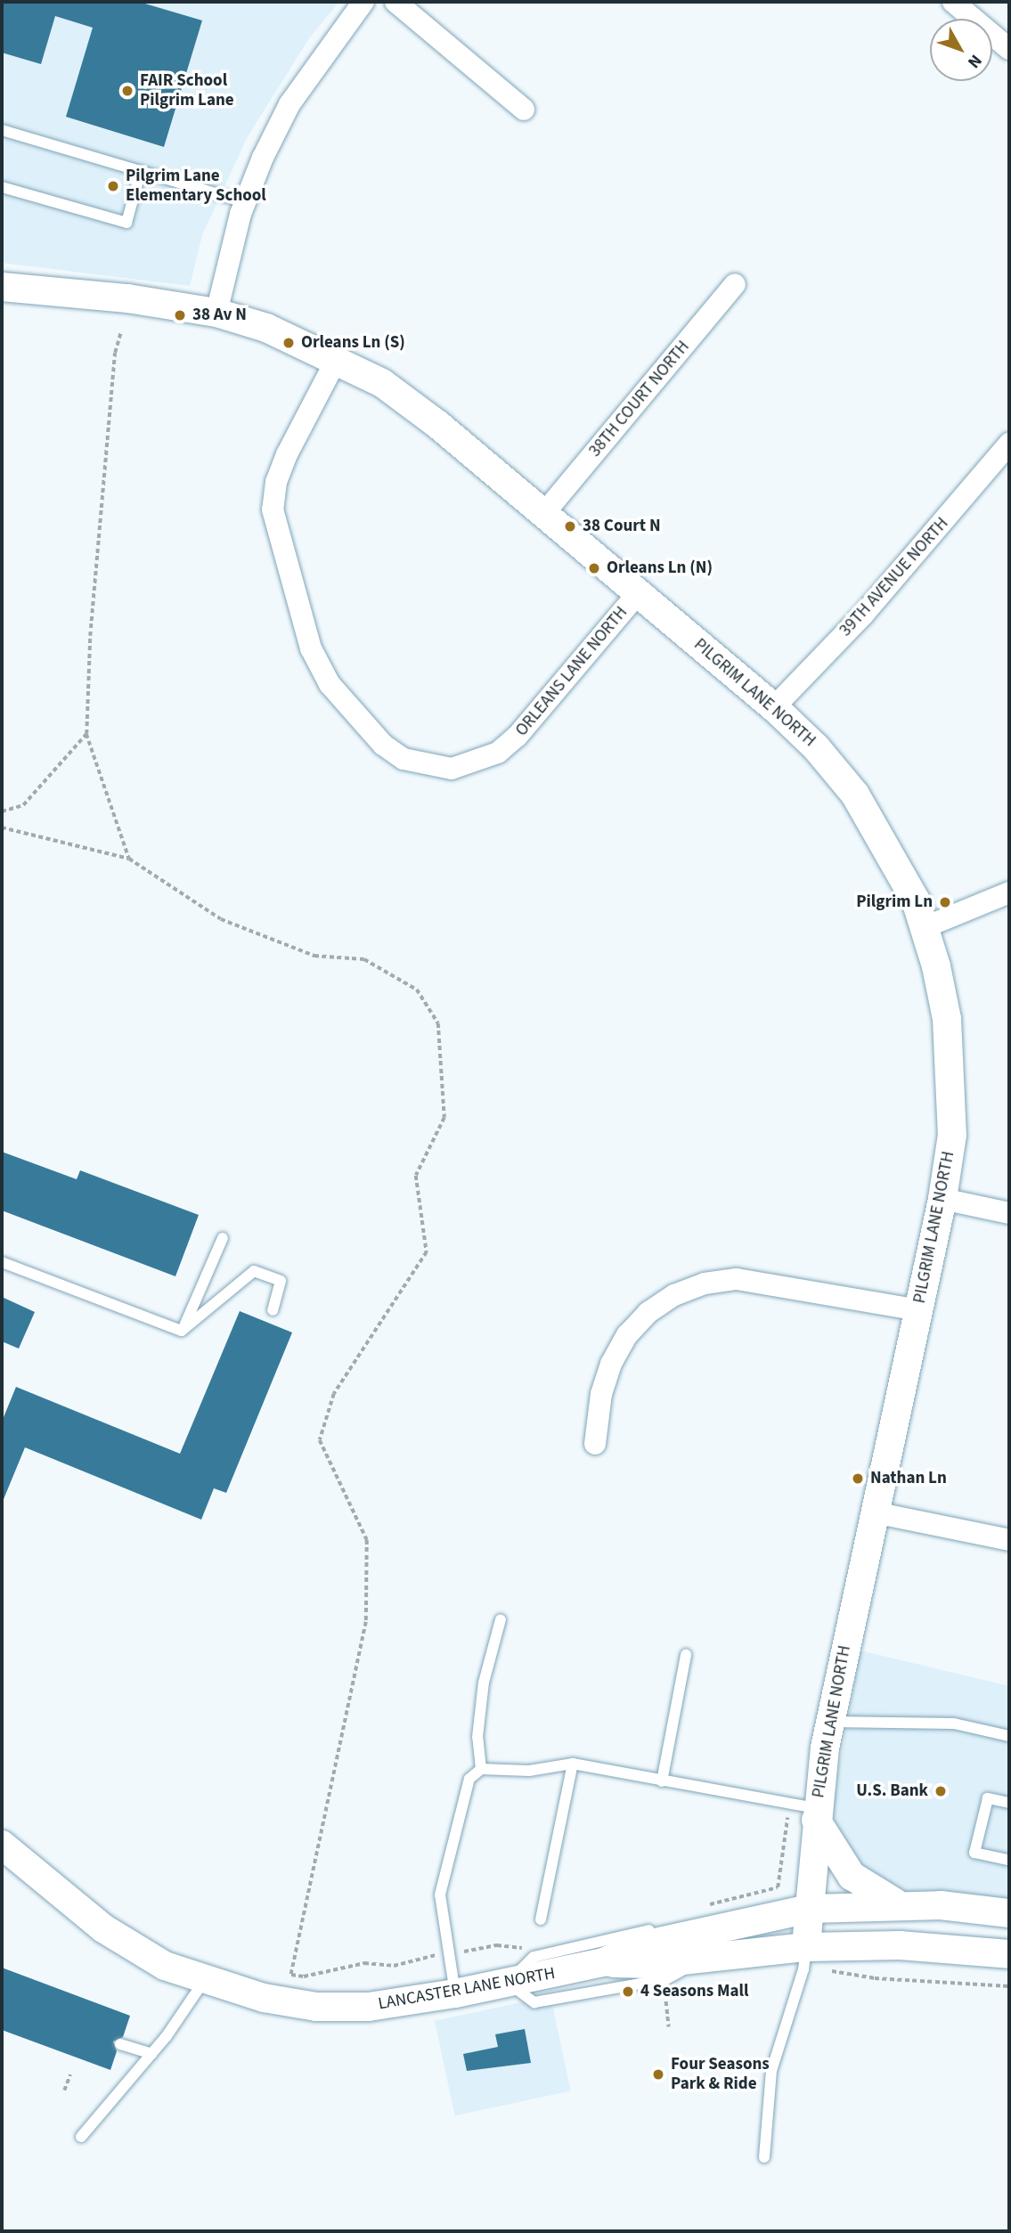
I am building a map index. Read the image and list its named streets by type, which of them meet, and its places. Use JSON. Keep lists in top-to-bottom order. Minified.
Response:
{"streets":{"street":["38TH COURT NORTH","39TH AVENUE NORTH","ORLEANS LANE NORTH","PILGRIM LANE NORTH","LANCASTER LANE NORTH"]},"crossings":[["38TH COURT NORTH","PILGRIM LANE NORTH"],["39TH AVENUE NORTH","PILGRIM LANE NORTH"],["ORLEANS LANE NORTH","PILGRIM LANE NORTH"],["PILGRIM LANE NORTH","LANCASTER LANE NORTH"]],"places":["FAIR School Pilgrim Lane","Pilgrim Lane Elementary School","38 Av N","Orleans Ln (S)","38 Court N","Orleans Ln (N)","Pilgrim Ln","Nathan Ln","U.S. Bank","4 Seasons Mall","Four Seasons Park & Ride"],"north":"bottom right"}
